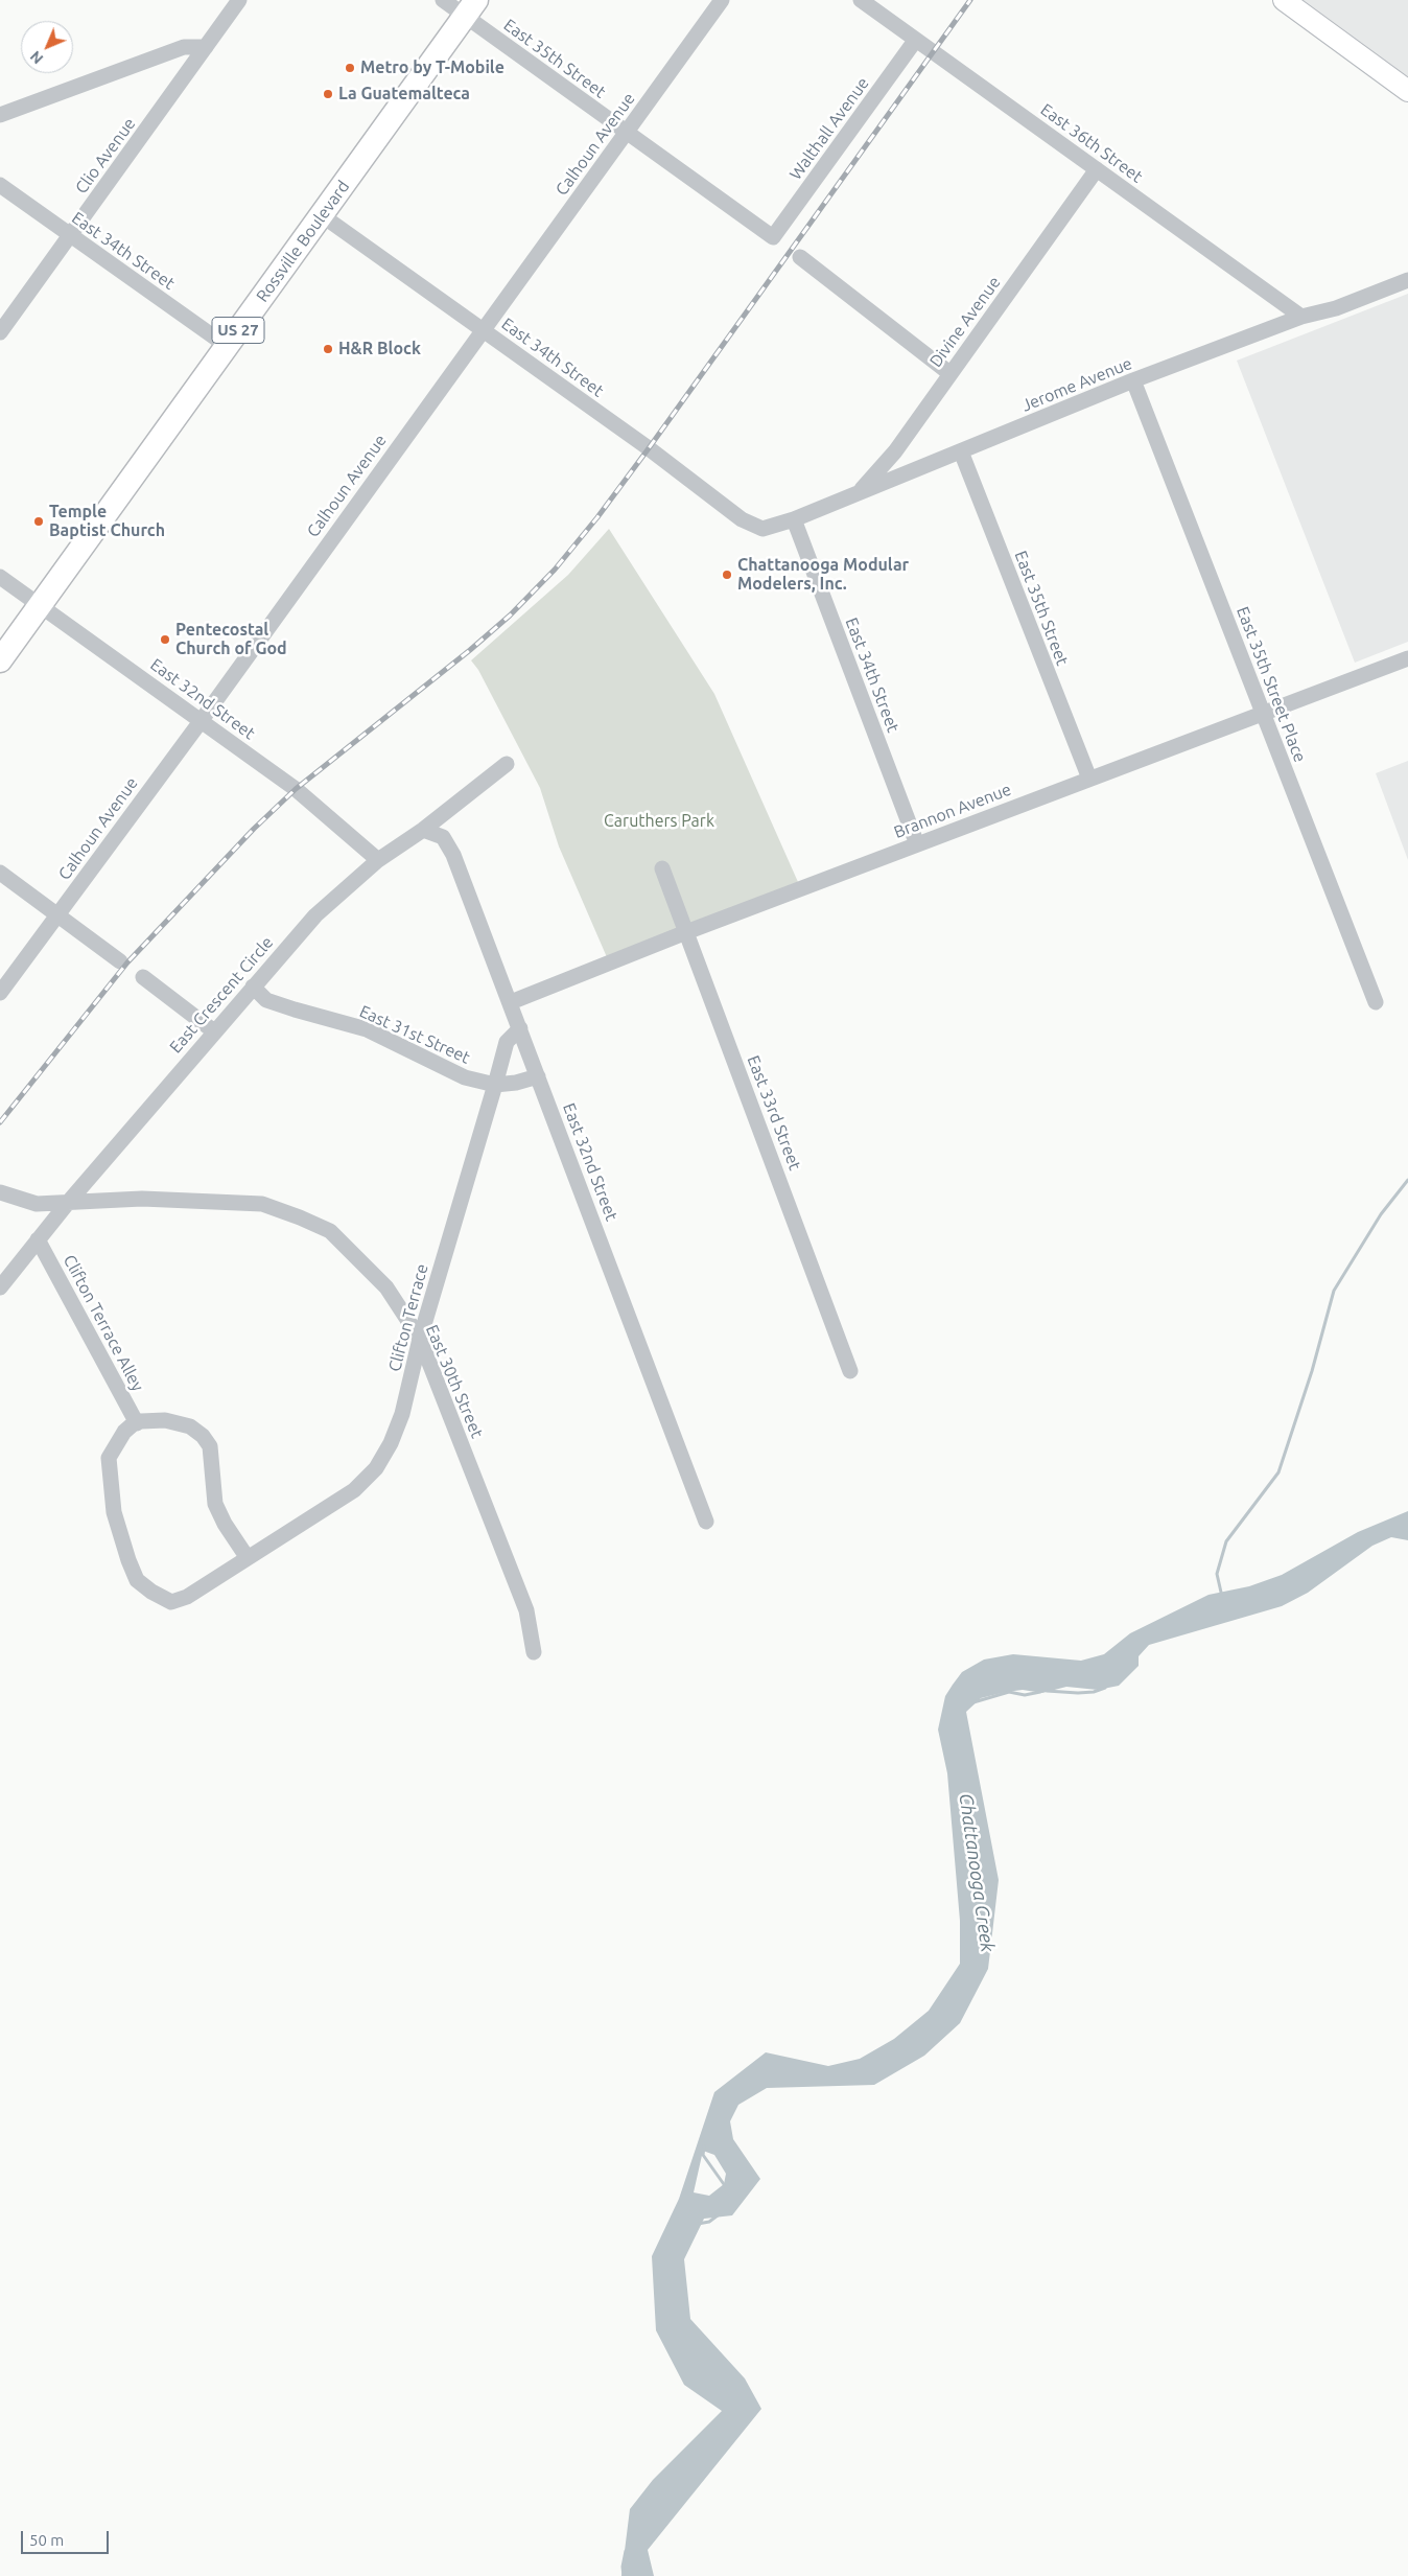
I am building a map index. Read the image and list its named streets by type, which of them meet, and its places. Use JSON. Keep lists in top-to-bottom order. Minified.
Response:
{"streets":{"highway":["Rossville Boulevard","US 27"],"street":["East 35th Street","Walthall Avenue","East 36th Street","Calhoun Avenue","Clio Avenue","East 34th Street","Divine Avenue","Jerome Avenue","East 35th Street Place","East 32nd Street","Brannon Avenue","East Crescent Circle","East 31st Street","East 33rd Street","Clifton Terrace","Clifton Terrace Alley","East 30th Street"]},"crossings":[["East 35th Street","Walthall Avenue"],["East 35th Street","Calhoun Avenue"],["East 35th Street","Rossville Boulevard"],["East 35th Street","Jerome Avenue"],["East 35th Street","Brannon Avenue"],["Walthall Avenue","East 36th Street"],["East 36th Street","Divine Avenue"],["East 36th Street","Jerome Avenue"],["Calhoun Avenue","East 34th Street"],["Calhoun Avenue","East 32nd Street"],["Clio Avenue","East 34th Street"],["Rossville Boulevard","East 34th Street"],["Rossville Boulevard","East 32nd Street"],["East 34th Street","Jerome Avenue"],["East 34th Street","Brannon Avenue"],["Divine Avenue","Jerome Avenue"],["Jerome Avenue","East 35th Street Place"],["East 35th Street Place","Brannon Avenue"],["East 32nd Street","Brannon Avenue"],["East 32nd Street","East Crescent Circle"],["East 32nd Street","East 31st Street"],["East 32nd Street","Clifton Terrace"],["Brannon Avenue","East 33rd Street"],["East Crescent Circle","East 31st Street"],["East Crescent Circle","Clifton Terrace Alley"],["East Crescent Circle","East 30th Street"],["East 31st Street","Clifton Terrace"],["Clifton Terrace","Clifton Terrace Alley"],["Clifton Terrace","East 30th Street"]],"water":["Chattanooga Creek"],"parks":["Caruthers Park"],"places":["Metro by T-Mobile","La Guatemalteca","H&R Block","Temple Baptist Church","Chattanooga Modular Modelers, Inc.","Pentecostal Church of God"],"scale_bar":"50 m","north":"bottom left"}
